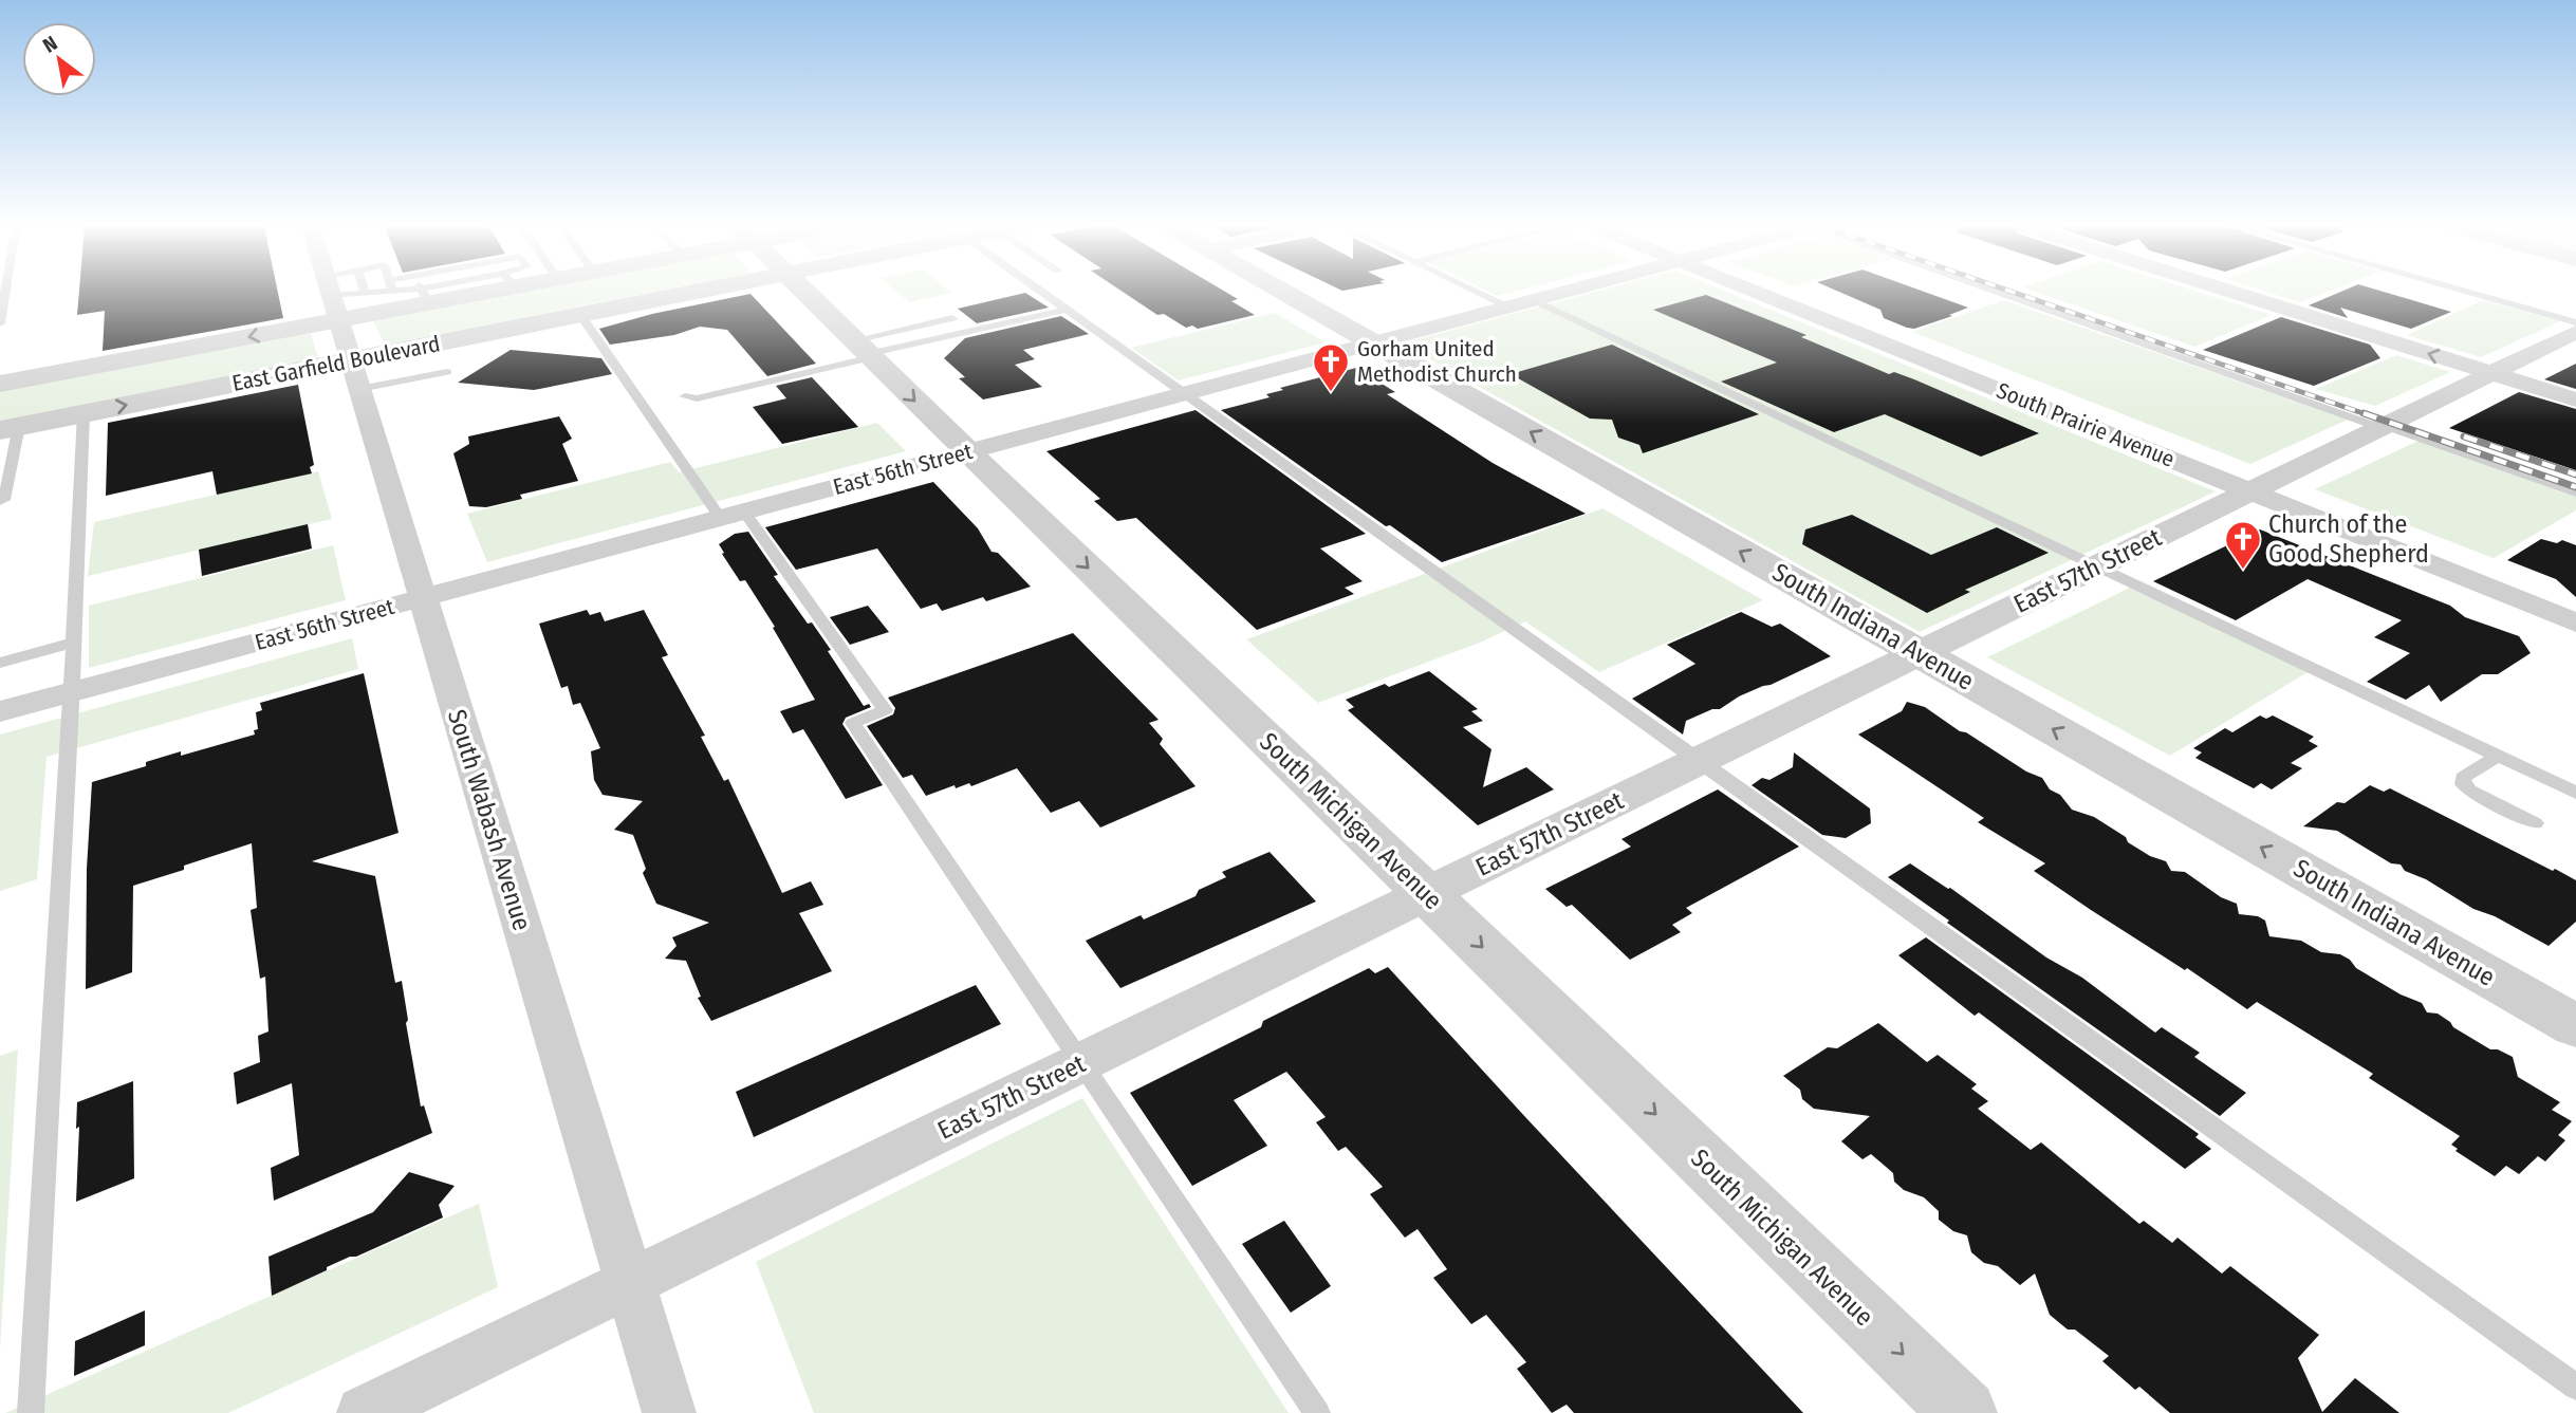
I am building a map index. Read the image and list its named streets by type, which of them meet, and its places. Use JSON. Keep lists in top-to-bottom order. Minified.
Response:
{"streets":{"street":["East Garfield Boulevard","South Prairie Avenue","East 56th Street","East 57th Street","South Indiana Avenue","South Wabash Avenue","South Michigan Avenue"]},"crossings":[["East Garfield Boulevard","South Wabash Avenue"],["South Prairie Avenue","East 57th Street"],["East 56th Street","South Indiana Avenue"],["East 56th Street","South Wabash Avenue"],["East 56th Street","South Michigan Avenue"],["East 57th Street","South Indiana Avenue"],["East 57th Street","South Wabash Avenue"],["East 57th Street","South Michigan Avenue"]],"one_way":["South Indiana Avenue","South Michigan Avenue"],"places":{"church":["Gorham United Methodist Church","Church of the Good Shepherd"]},"north":"top left"}
